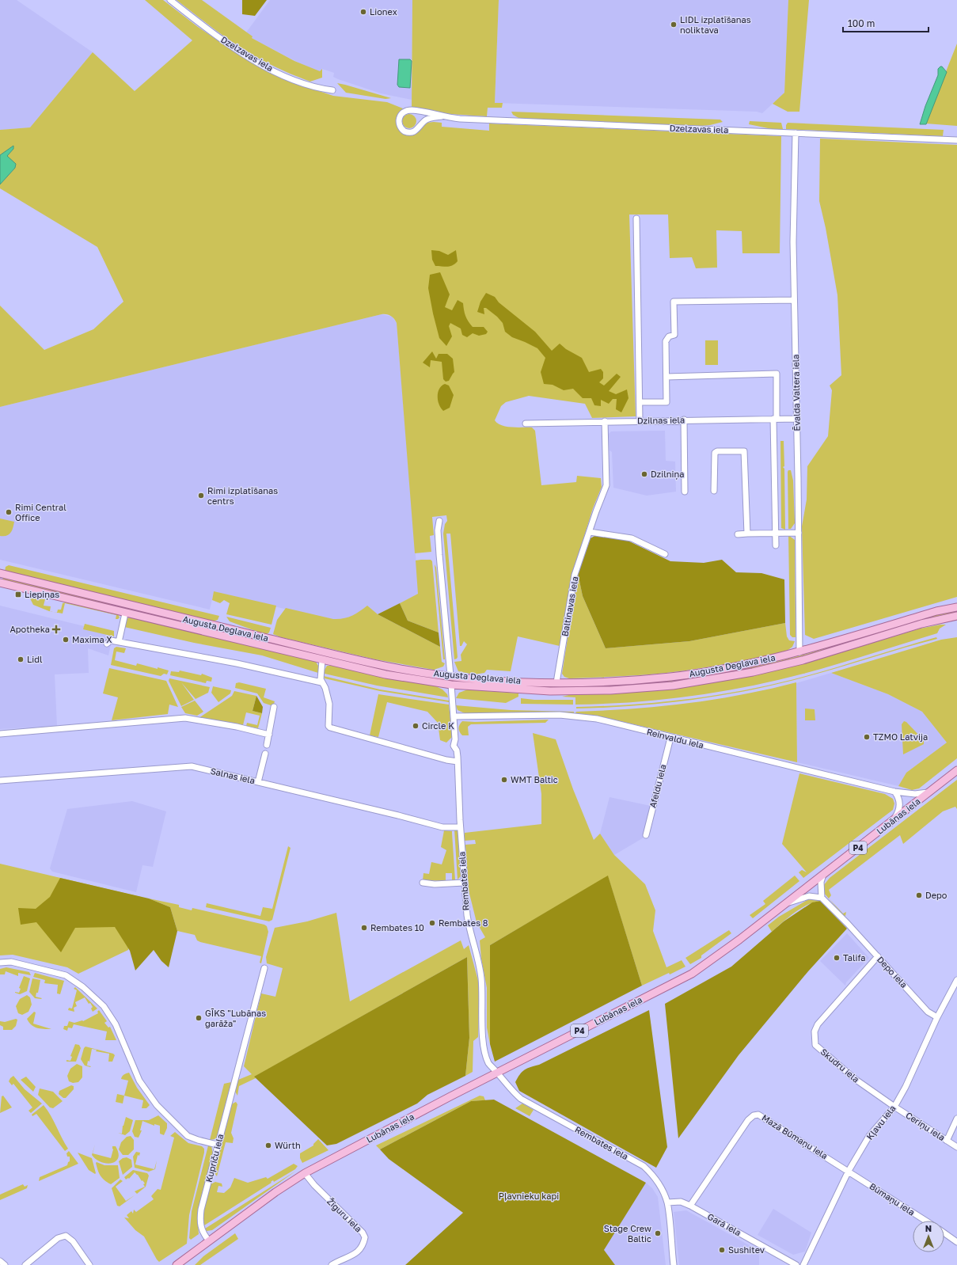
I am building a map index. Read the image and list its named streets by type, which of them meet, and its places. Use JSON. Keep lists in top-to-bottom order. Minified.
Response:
{"streets":{"main road":["Augusta Deglava iela","Lubānas iela","P4"],"street":["Dzelzavas iela","Ēvalda Valtera iela","Dzilnas iela","Baltinavas iela","Reinvaldu iela","Salnas iela","Afeldu iela","Rembates iela","Depo iela","Skudru iela","Kļavu iela","Ceriņu iela","Mazā Būmaņu iela","Kupriču iela","Būmaņu iela","Žīguru iela","Garā iela"]},"crossings":[["Dzelzavas iela","Ēvalda Valtera iela"],["Ēvalda Valtera iela","Dzilnas iela"],["Ēvalda Valtera iela","Augusta Deglava iela"],["Dzilnas iela","Baltinavas iela"],["Baltinavas iela","Augusta Deglava iela"],["Augusta Deglava iela","Rembates iela"],["Reinvaldu iela","Afeldu iela"],["Reinvaldu iela","Lubānas iela"],["Reinvaldu iela","Rembates iela"],["Salnas iela","Rembates iela"],["Lubānas iela","Rembates iela"],["Lubānas iela","Kupriču iela"],["Lubānas iela","Žīguru iela"],["Rembates iela","Garā iela"],["Depo iela","Skudru iela"],["Depo iela","Kļavu iela"],["Skudru iela","Kļavu iela"],["Skudru iela","Ceriņu iela"],["Kļavu iela","Ceriņu iela"],["Kļavu iela","Mazā Būmaņu iela"],["Kļavu iela","Būmaņu iela"],["Mazā Būmaņu iela","Būmaņu iela"],["Mazā Būmaņu iela","Garā iela"]],"parks":["Pļavnieku kapi"],"places":{"other":["Lionex","LIDL izplatīšanas noliktava","Dzilniņa","Rimi izplatīšanas centrs","Rimi Central Office","Maxima X","Lidl","Circle K","TZMO Latvija","WMT Baltic","Depo","Rembates 8","Rembates 10","Talifa","GĪKS \"Lubānas garāža\"","Würth","Stage Crew Baltic","Sushitev"],"transit":["Liepiņas"],"health":["Apotheka"]},"scale_bar":"100 m","north":"top"}
